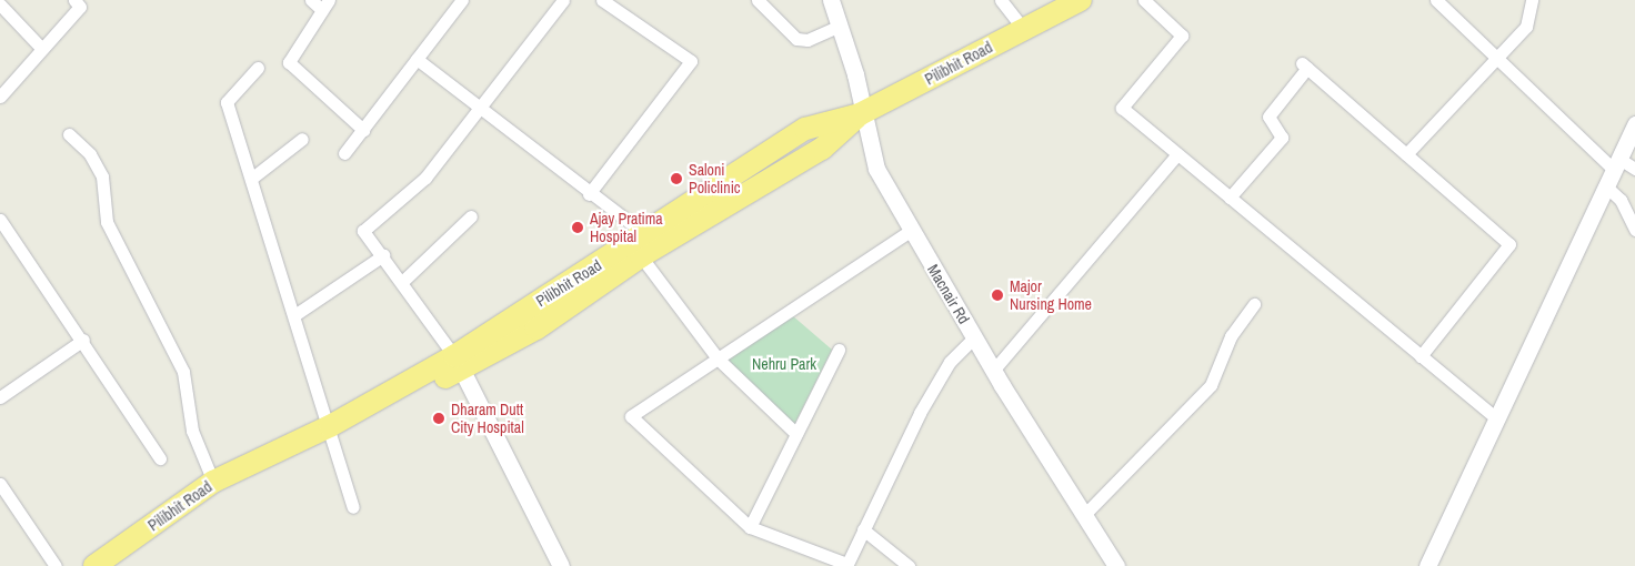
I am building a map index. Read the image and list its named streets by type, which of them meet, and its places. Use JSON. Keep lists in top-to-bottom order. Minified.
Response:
{"streets":{"highway":["Pilibhit Road"],"street":["Macnair Rd"]},"crossings":[["Pilibhit Road","Macnair Rd"]],"parks":["Nehru Park"],"places":["Saloni Policlinic","Ajay Pratima Hospital","Major Nursing Home","Dharam Dutt City Hospital"]}
